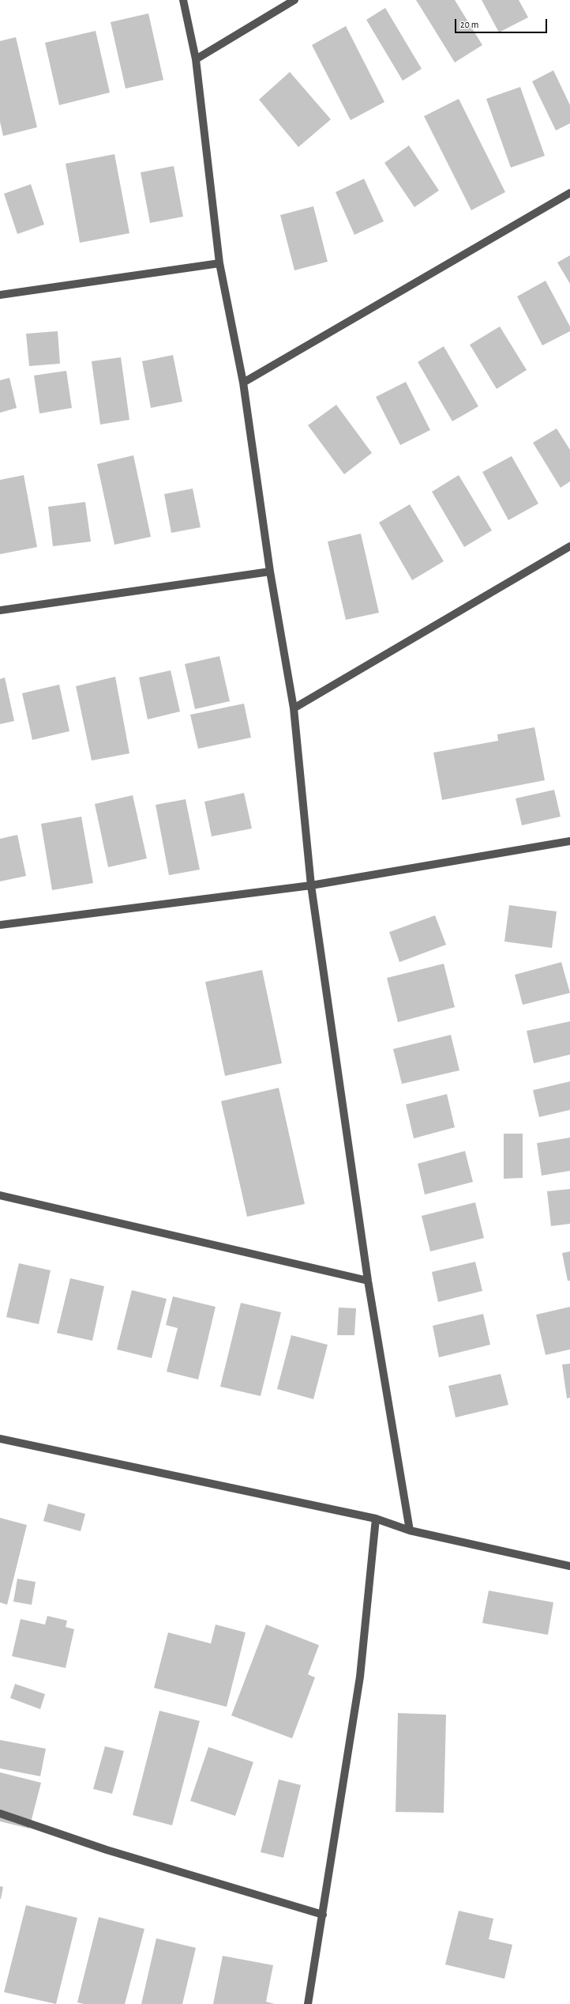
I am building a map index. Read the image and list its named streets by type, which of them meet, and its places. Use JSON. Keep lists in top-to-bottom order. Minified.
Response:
{"scale_bar":"20 m"}
